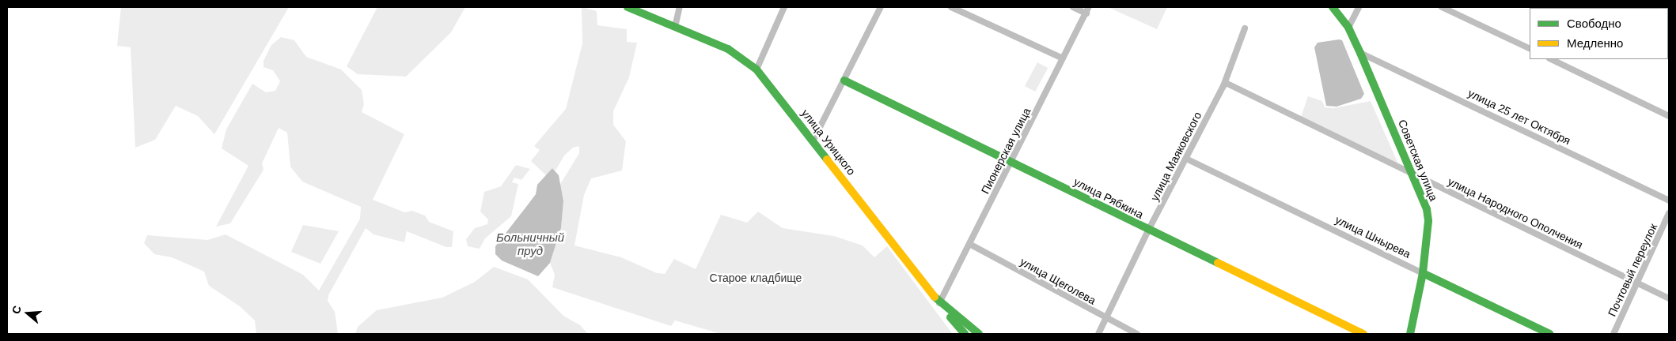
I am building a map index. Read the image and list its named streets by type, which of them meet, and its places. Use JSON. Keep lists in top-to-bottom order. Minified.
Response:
{"streets":{"street":["улица 25 лет Октября","улица Урицкого","Пионерская улица","улица Маяковского","Советская улица","улица Рябкина","улица Народного Ополчения","улица Шнырева","Почтовый переулок","улица Щеголева"]},"crossings":[["улица 25 лет Октября","Советская улица"],["улица Урицкого","Пионерская улица"],["Пионерская улица","улица Рябкина"],["Пионерская улица","улица Щеголева"],["улица Маяковского","улица Рябкина"],["улица Маяковского","улица Народного Ополчения"],["улица Маяковского","улица Шнырева"],["улица Маяковского","улица Щеголева"],["Советская улица","улица Народного Ополчения"],["Советская улица","улица Шнырева"],["улица Народного Ополчения","Почтовый переулок"]],"water":["Больничный пруд"],"parks":["Старое кладбище"],"legend":["Свободно","Медленно"],"north":"left"}
